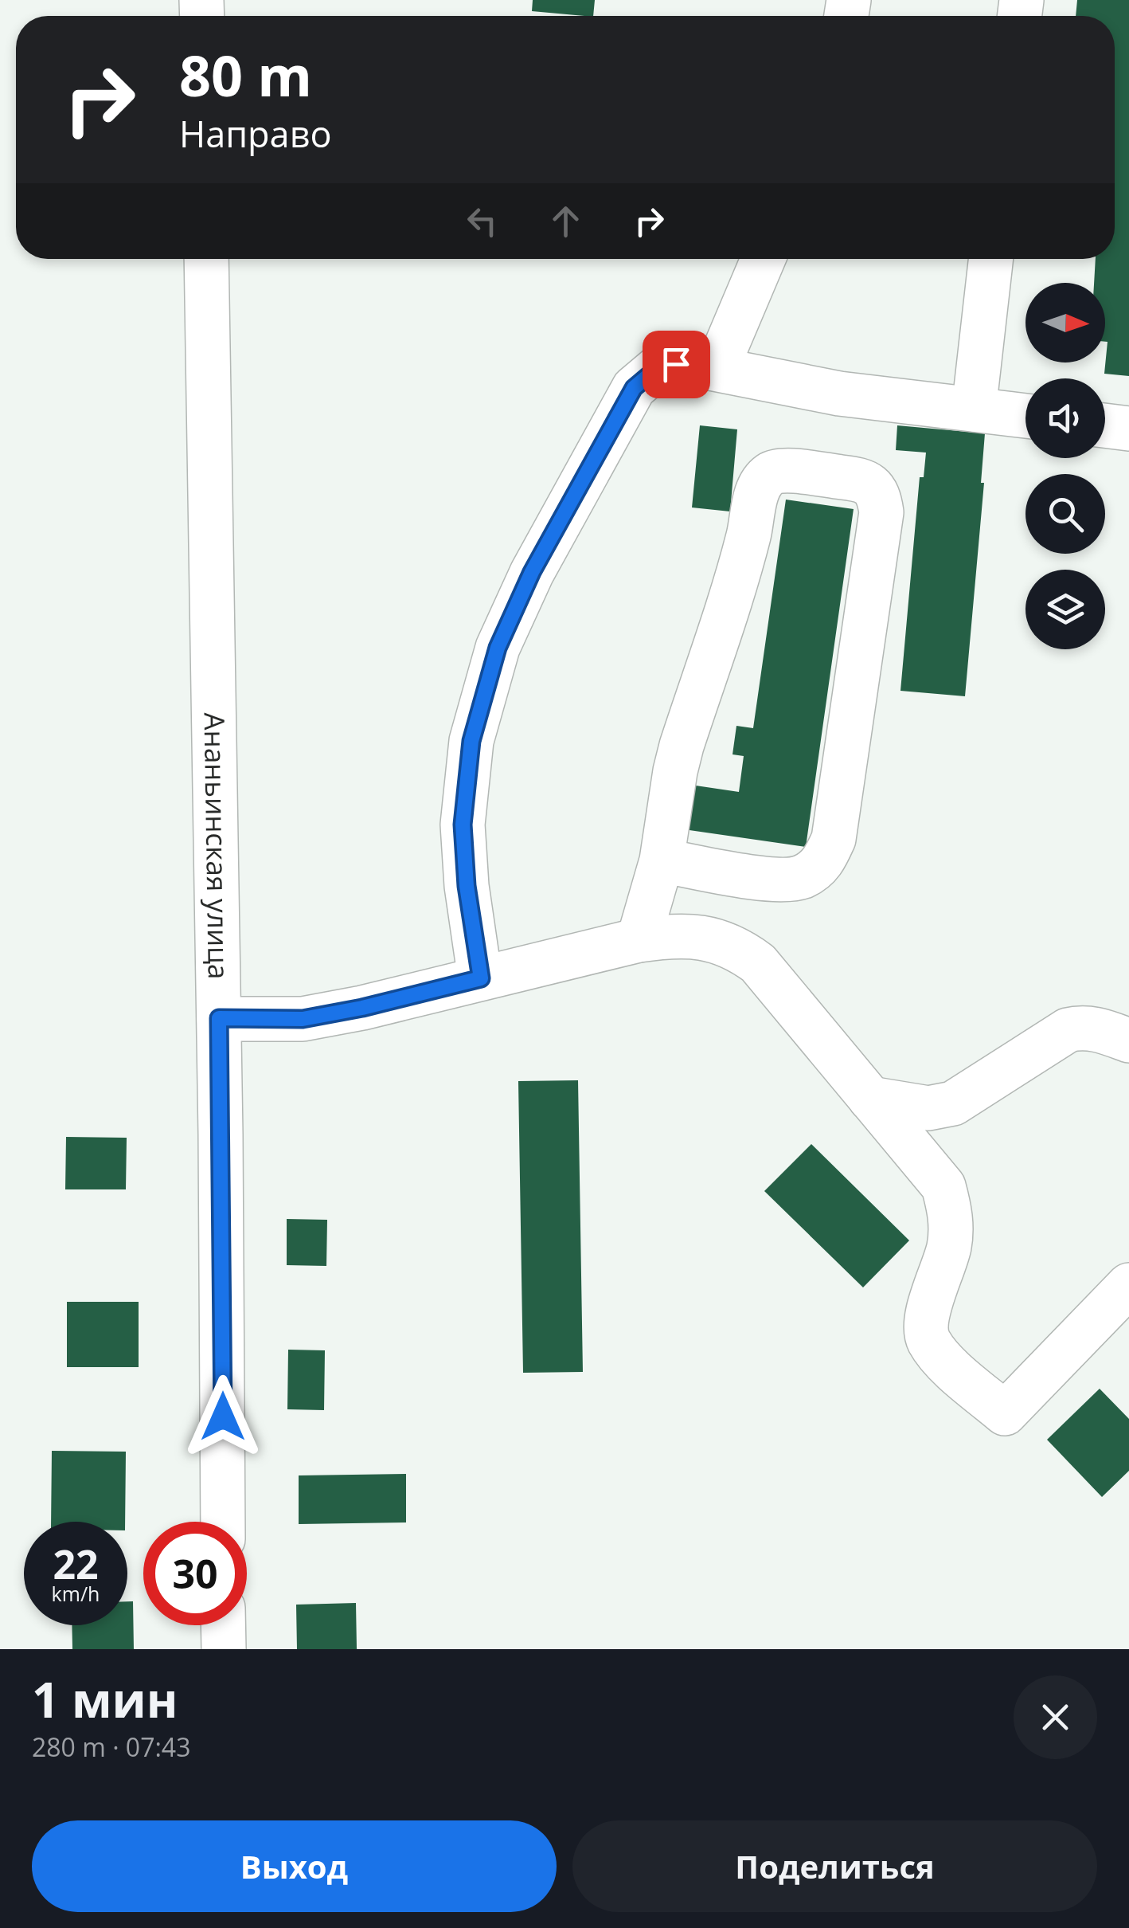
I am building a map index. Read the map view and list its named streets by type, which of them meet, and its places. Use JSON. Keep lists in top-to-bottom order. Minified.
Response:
{"streets":{"street":["Ананьинская улица"]},"north":"right","page":{"turn":["80 m","Направо"],"speed":"22 km/h","limit":"30","heading":["1 мин","280 m · 07:43"],"buttons":["Выход","Поделиться"]}}
